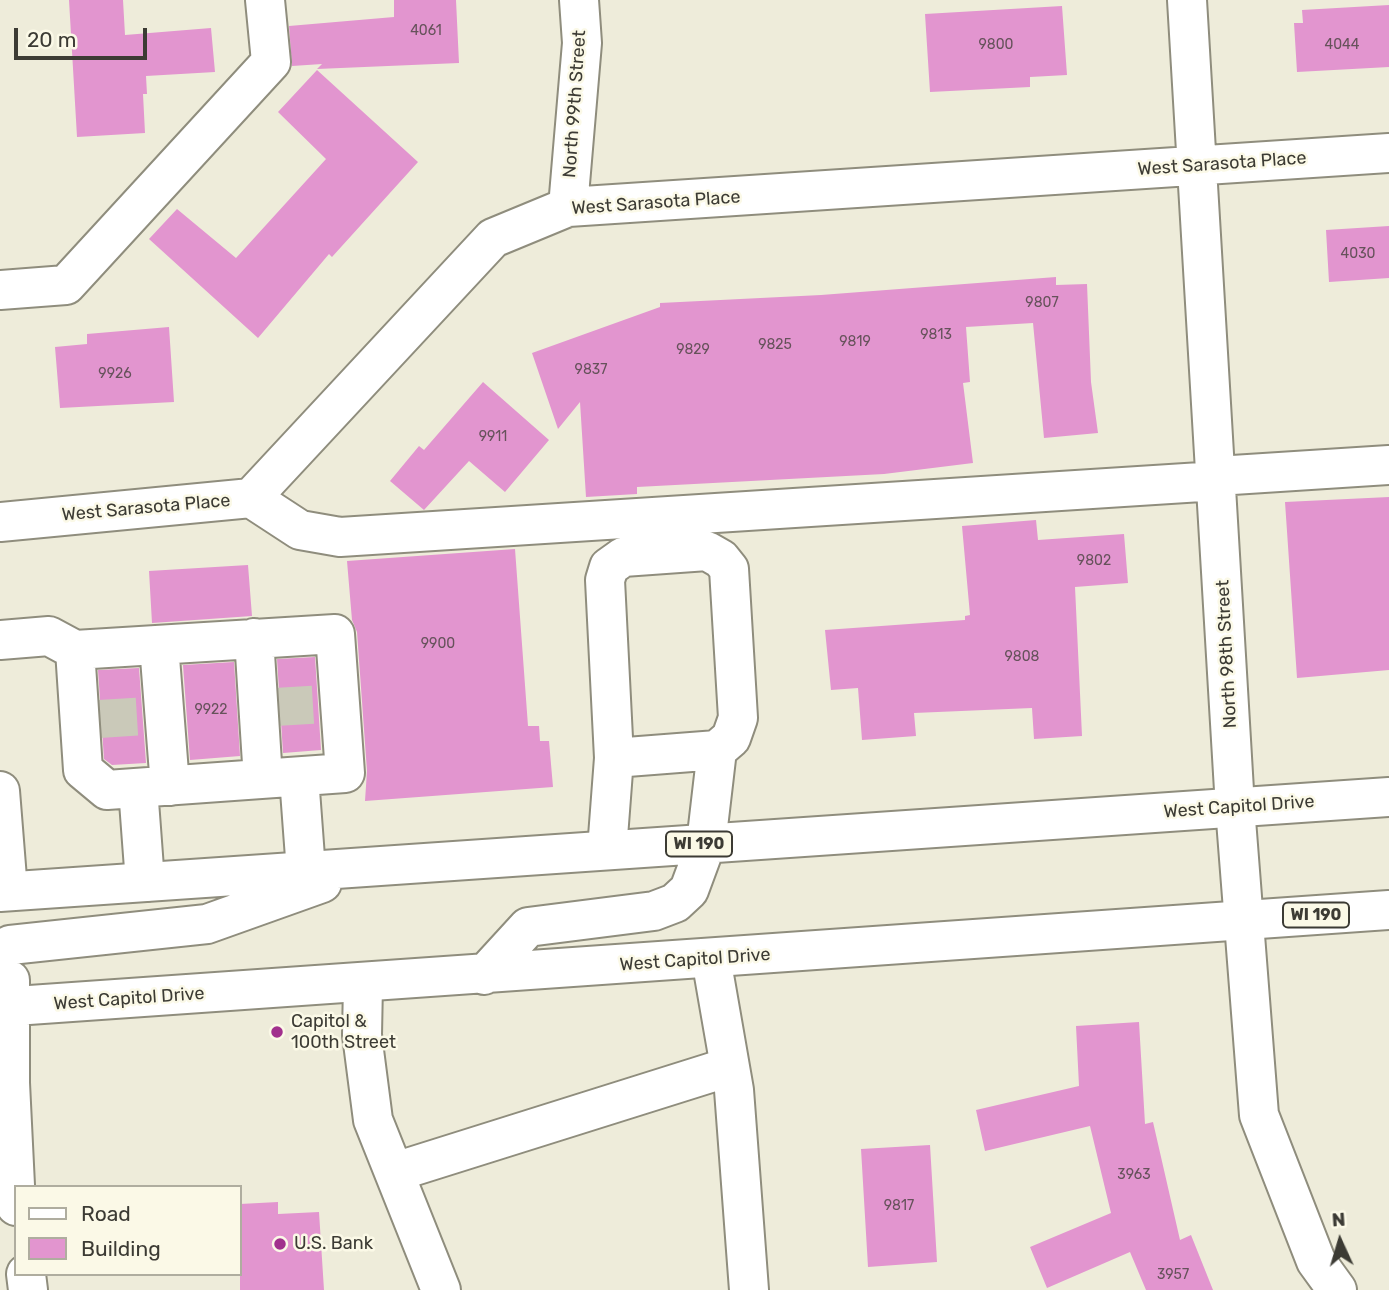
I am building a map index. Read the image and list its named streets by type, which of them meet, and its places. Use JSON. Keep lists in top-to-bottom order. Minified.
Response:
{"streets":{"main road":["North 99th Street","West Sarasota Place","North 98th Street","West Capitol Drive","WI 190"]},"crossings":[["North 99th Street","West Sarasota Place"],["West Sarasota Place","North 98th Street"],["North 98th Street","West Capitol Drive"]],"places":["Capitol & 100th Street","U.S. Bank"],"house_numbers":["4061","9800","4044","4030","9807","9813","9819","9825","9829","9837","9926","9911","9802","9900","9808","9922","3963","9817","3957"],"legend":["Road","Building"],"scale_bar":"20 m","north":"top"}
